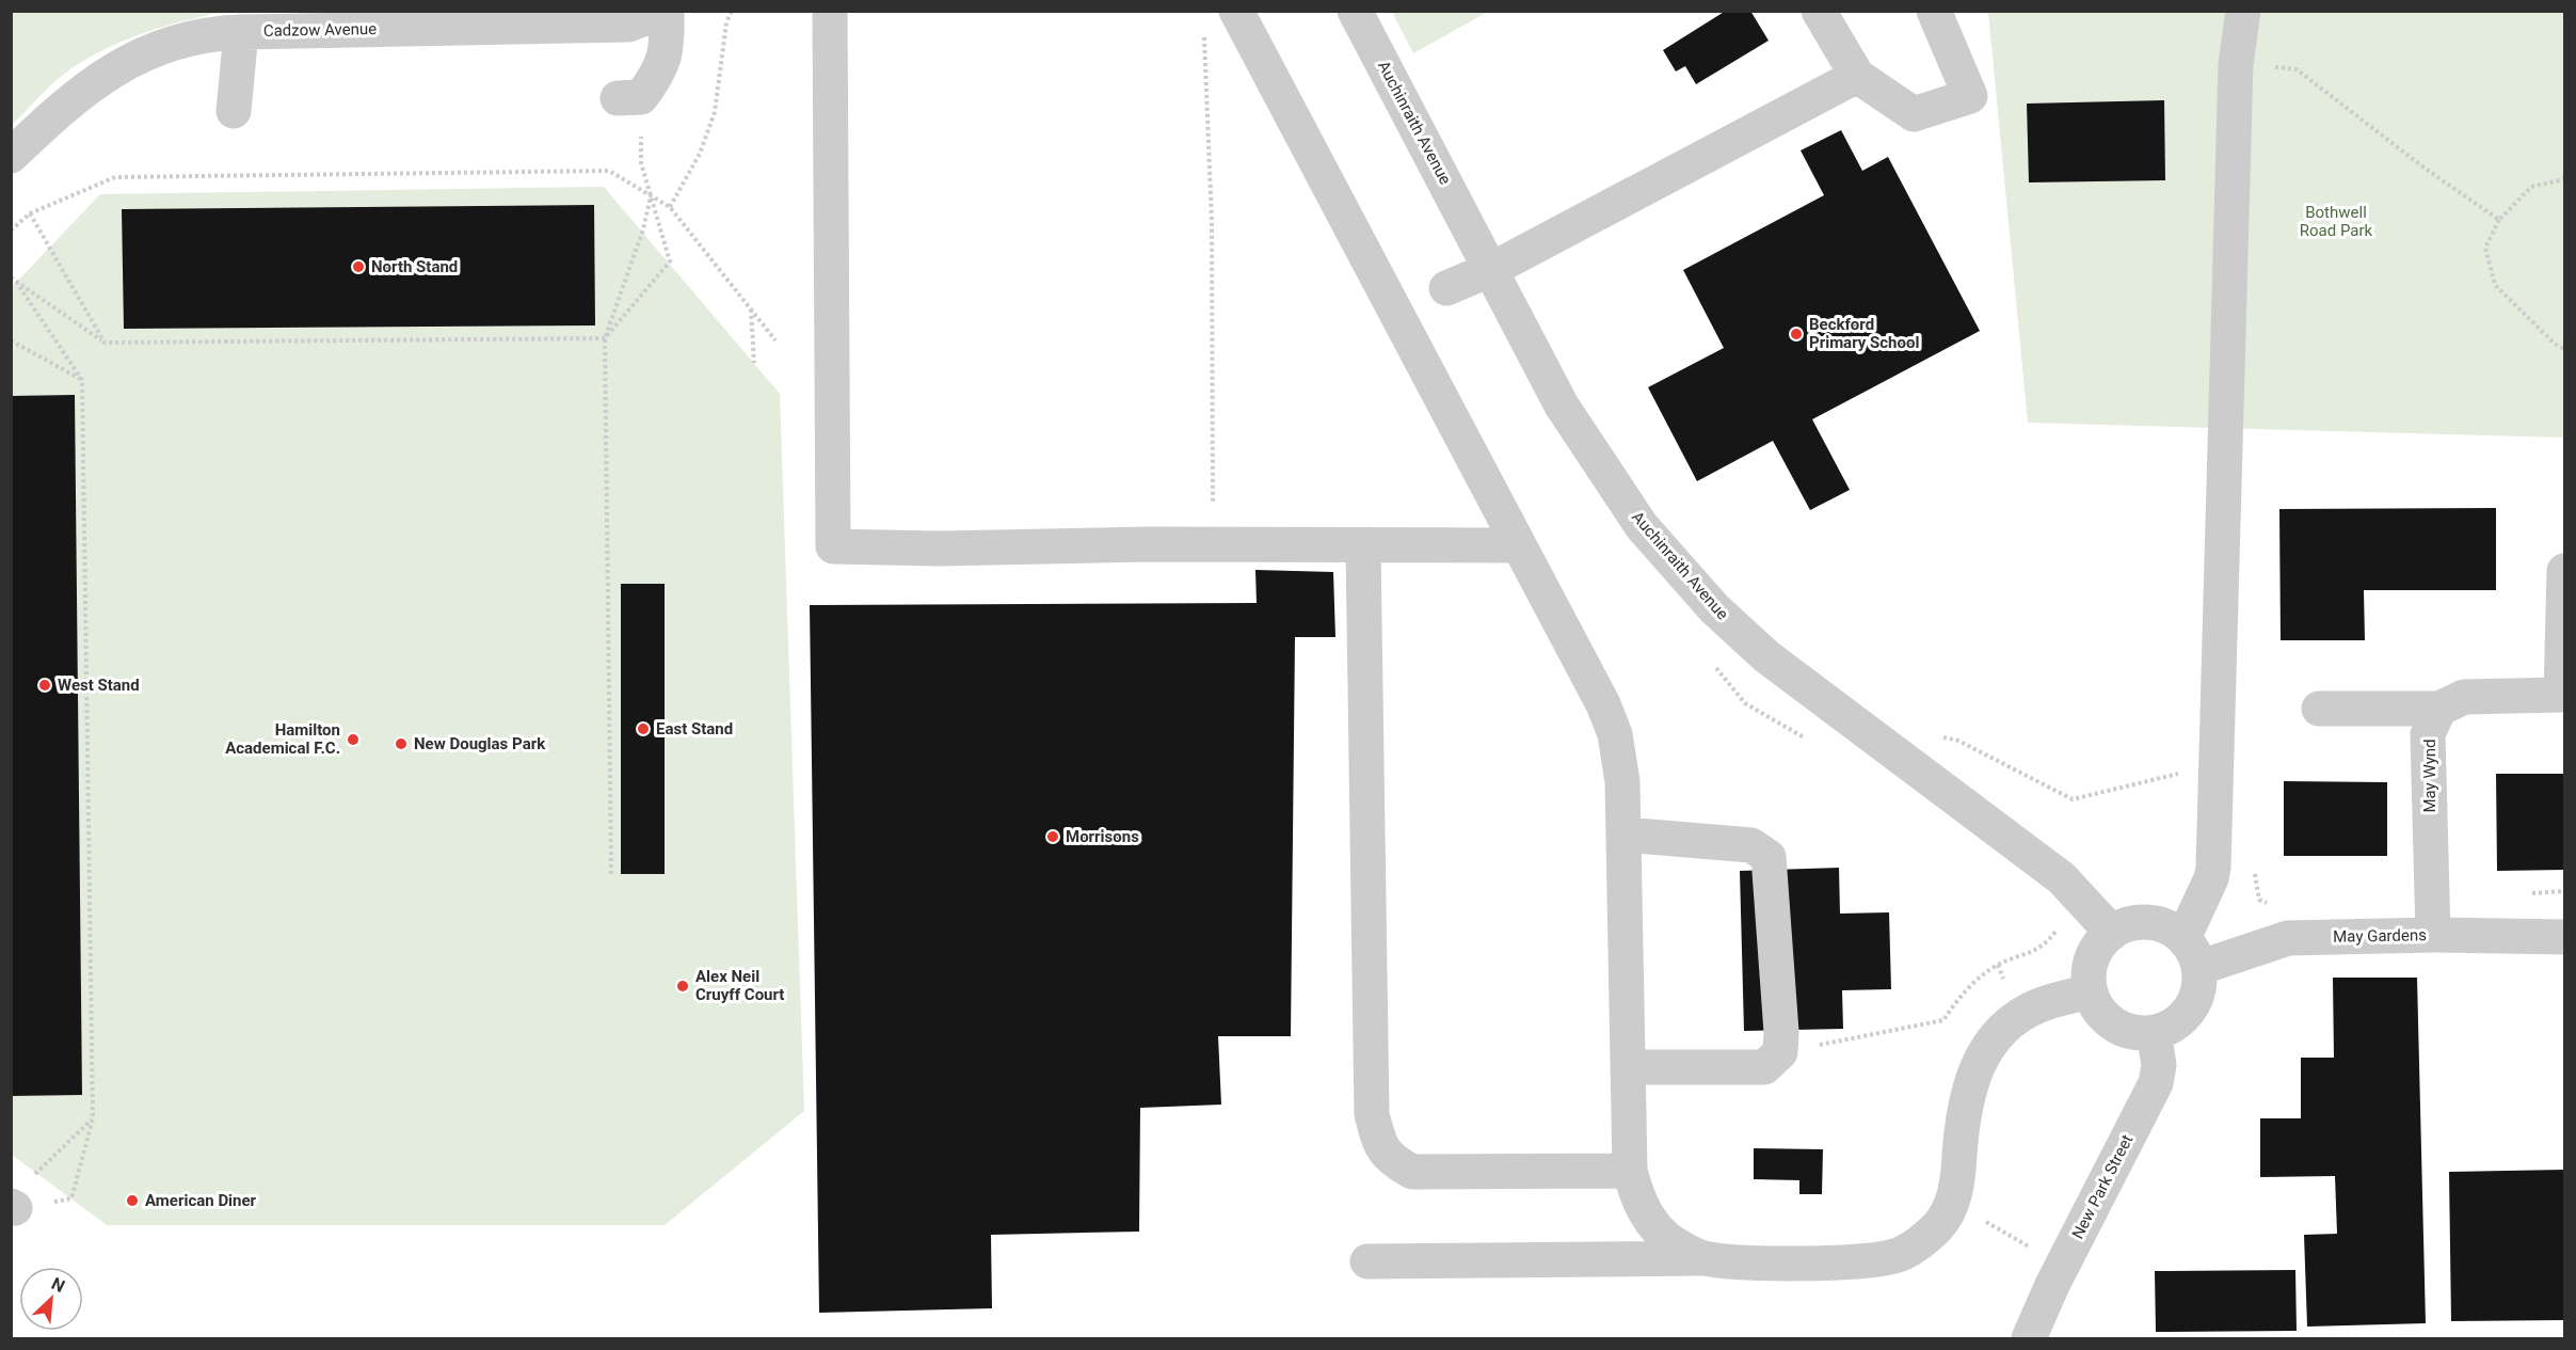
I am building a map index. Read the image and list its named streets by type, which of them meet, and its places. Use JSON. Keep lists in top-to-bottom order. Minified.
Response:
{"streets":{"street":["Cadzow Avenue","Auchinraith Avenue","May Wynd","May Gardens","New Park Street"]},"crossings":[["Auchinraith Avenue","May Gardens"],["Auchinraith Avenue","New Park Street"],["May Wynd","May Gardens"],["May Gardens","New Park Street"]],"parks":["Bothwell Road Park"],"places":["North Stand","Beckford Primary School","West Stand","East Stand","Hamilton Academical F.C.","New Douglas Park","Morrisons","Alex Neil Cruyff Court","American Diner"],"north":"top right"}
